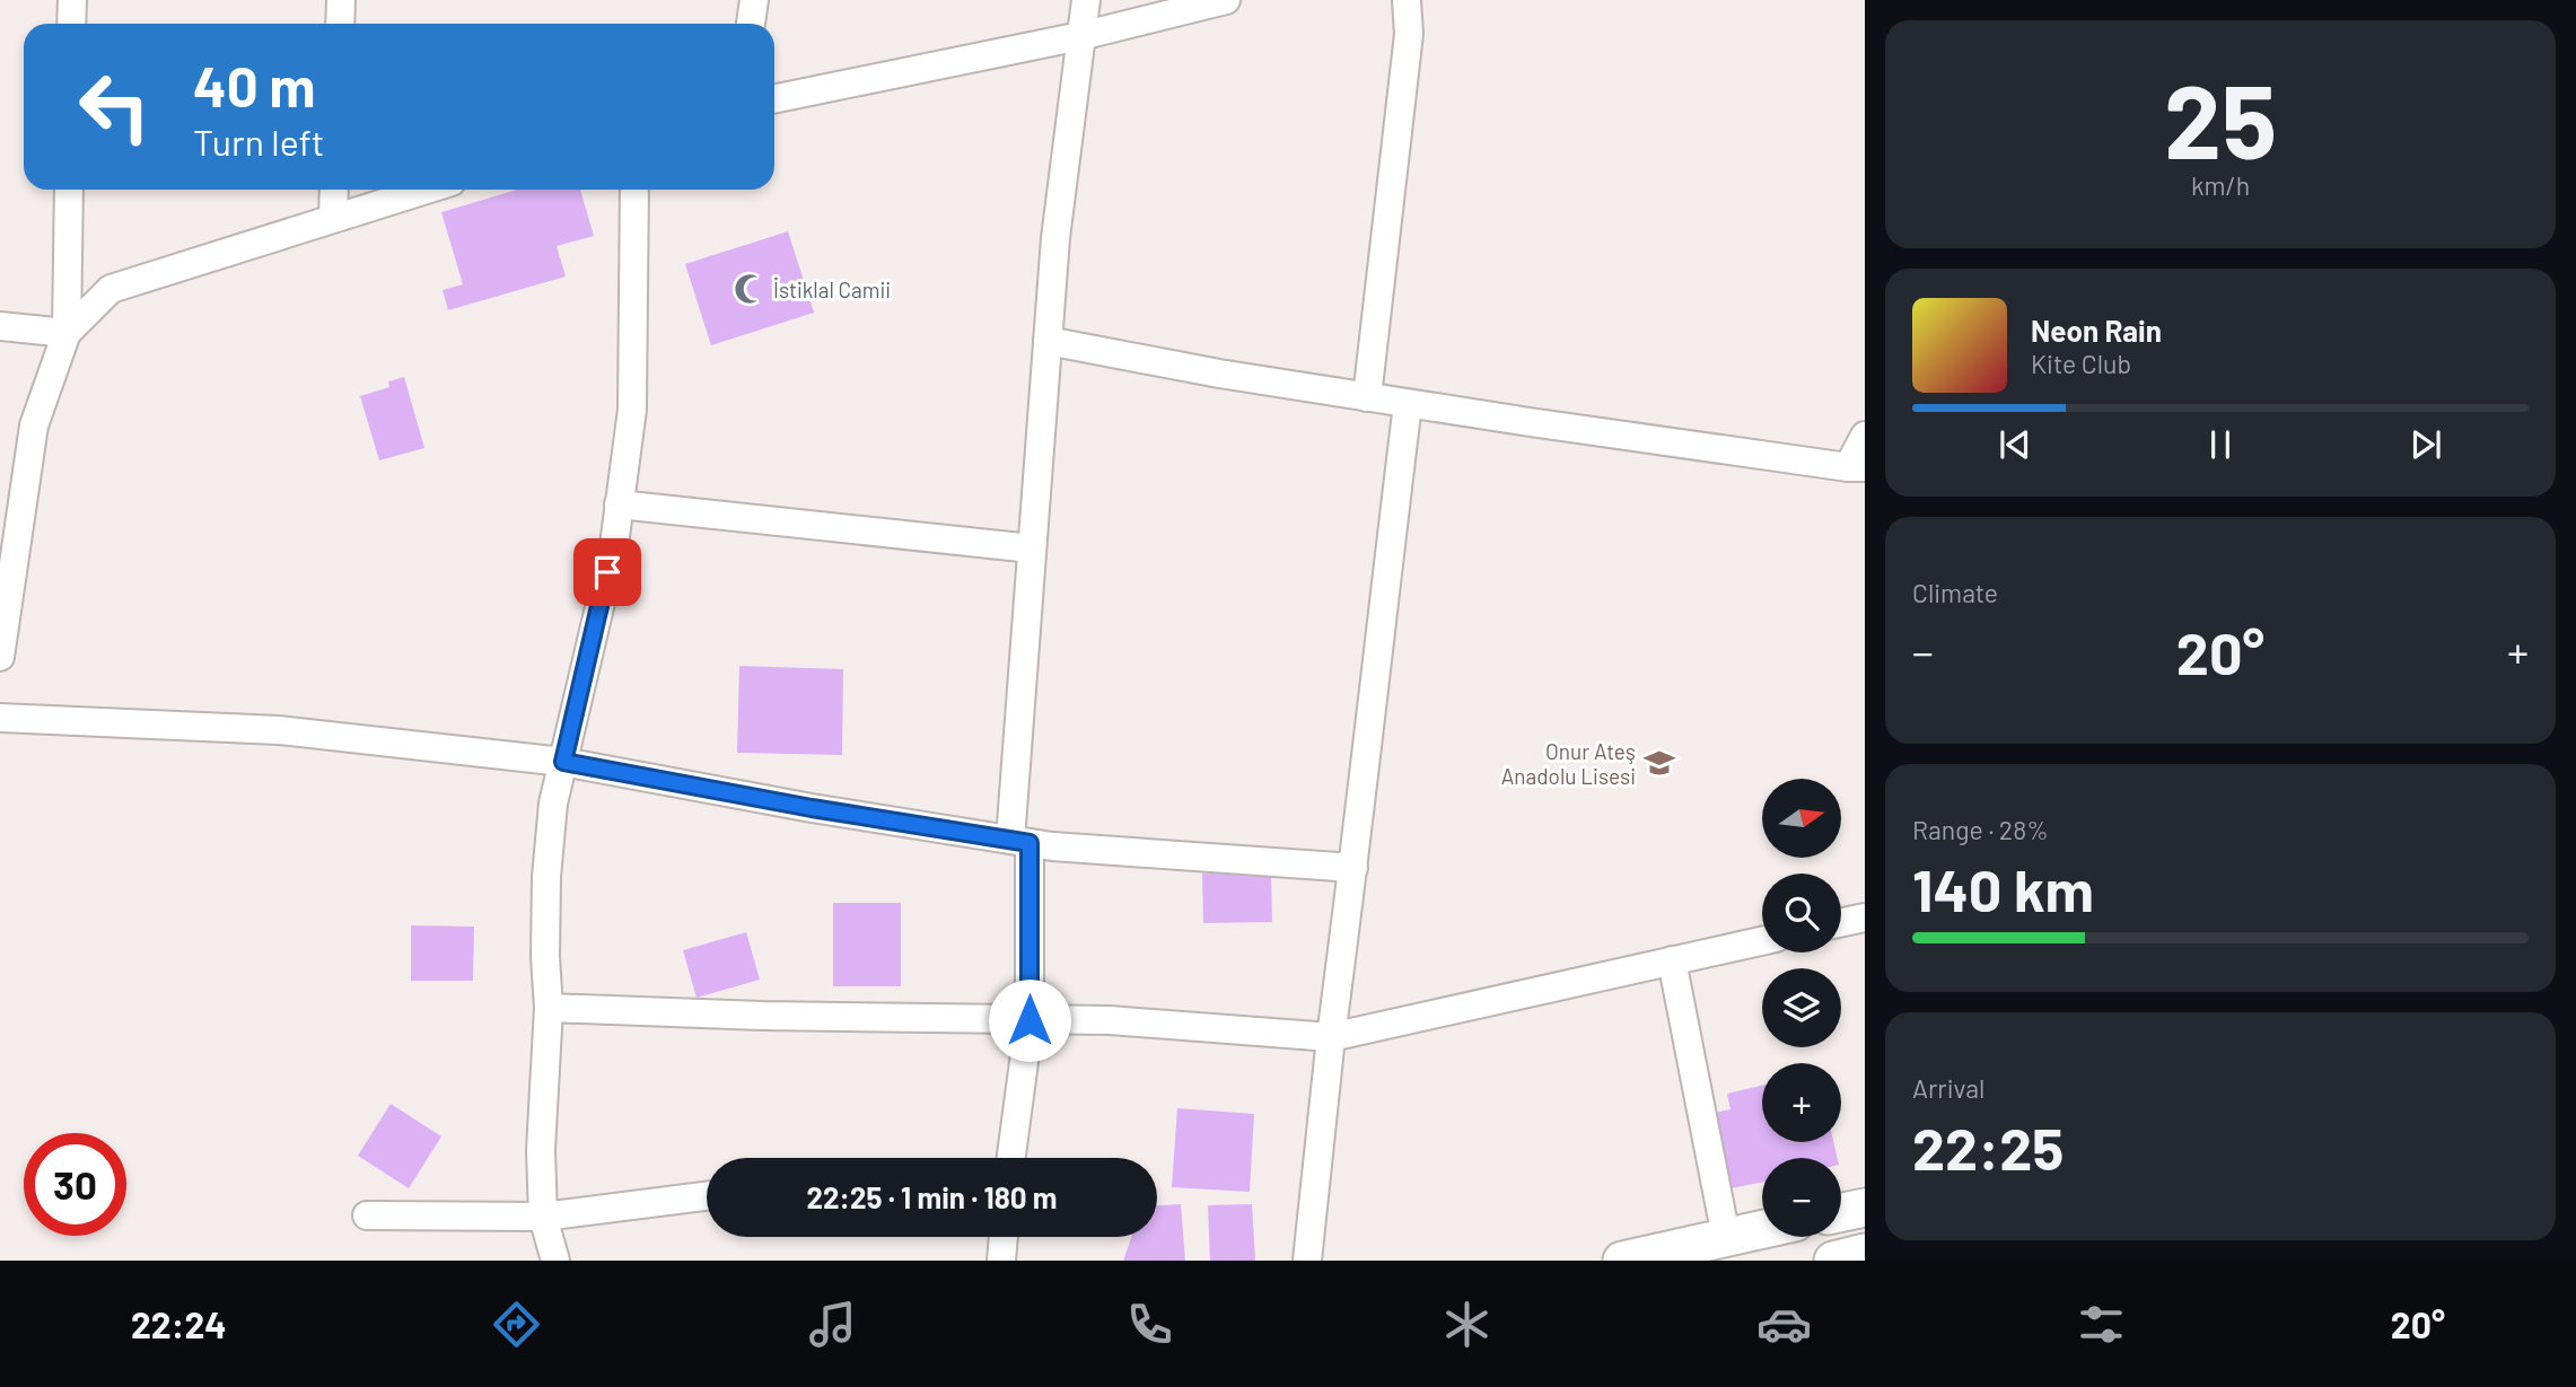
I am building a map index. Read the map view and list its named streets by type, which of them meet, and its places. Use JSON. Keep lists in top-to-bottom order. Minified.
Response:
{"places":{"mosque":["İstiklal Camii"],"school or university":["Onur Ateş Anadolu Lisesi"]},"north":"right","page":{"tile":[["25","km/h"],"Climate",["Range · 28%","140 km"],["Arrival","22:25"]],"turn":["40 m","Turn left"],"song":["Neon Rain","Kite Club"],"heat":["−","20°","+"],"map_buttons":["+","−"],"limit":"30","trip":"22:25 · 1 min · 180 m","tabs":["22:24","20°"]}}
